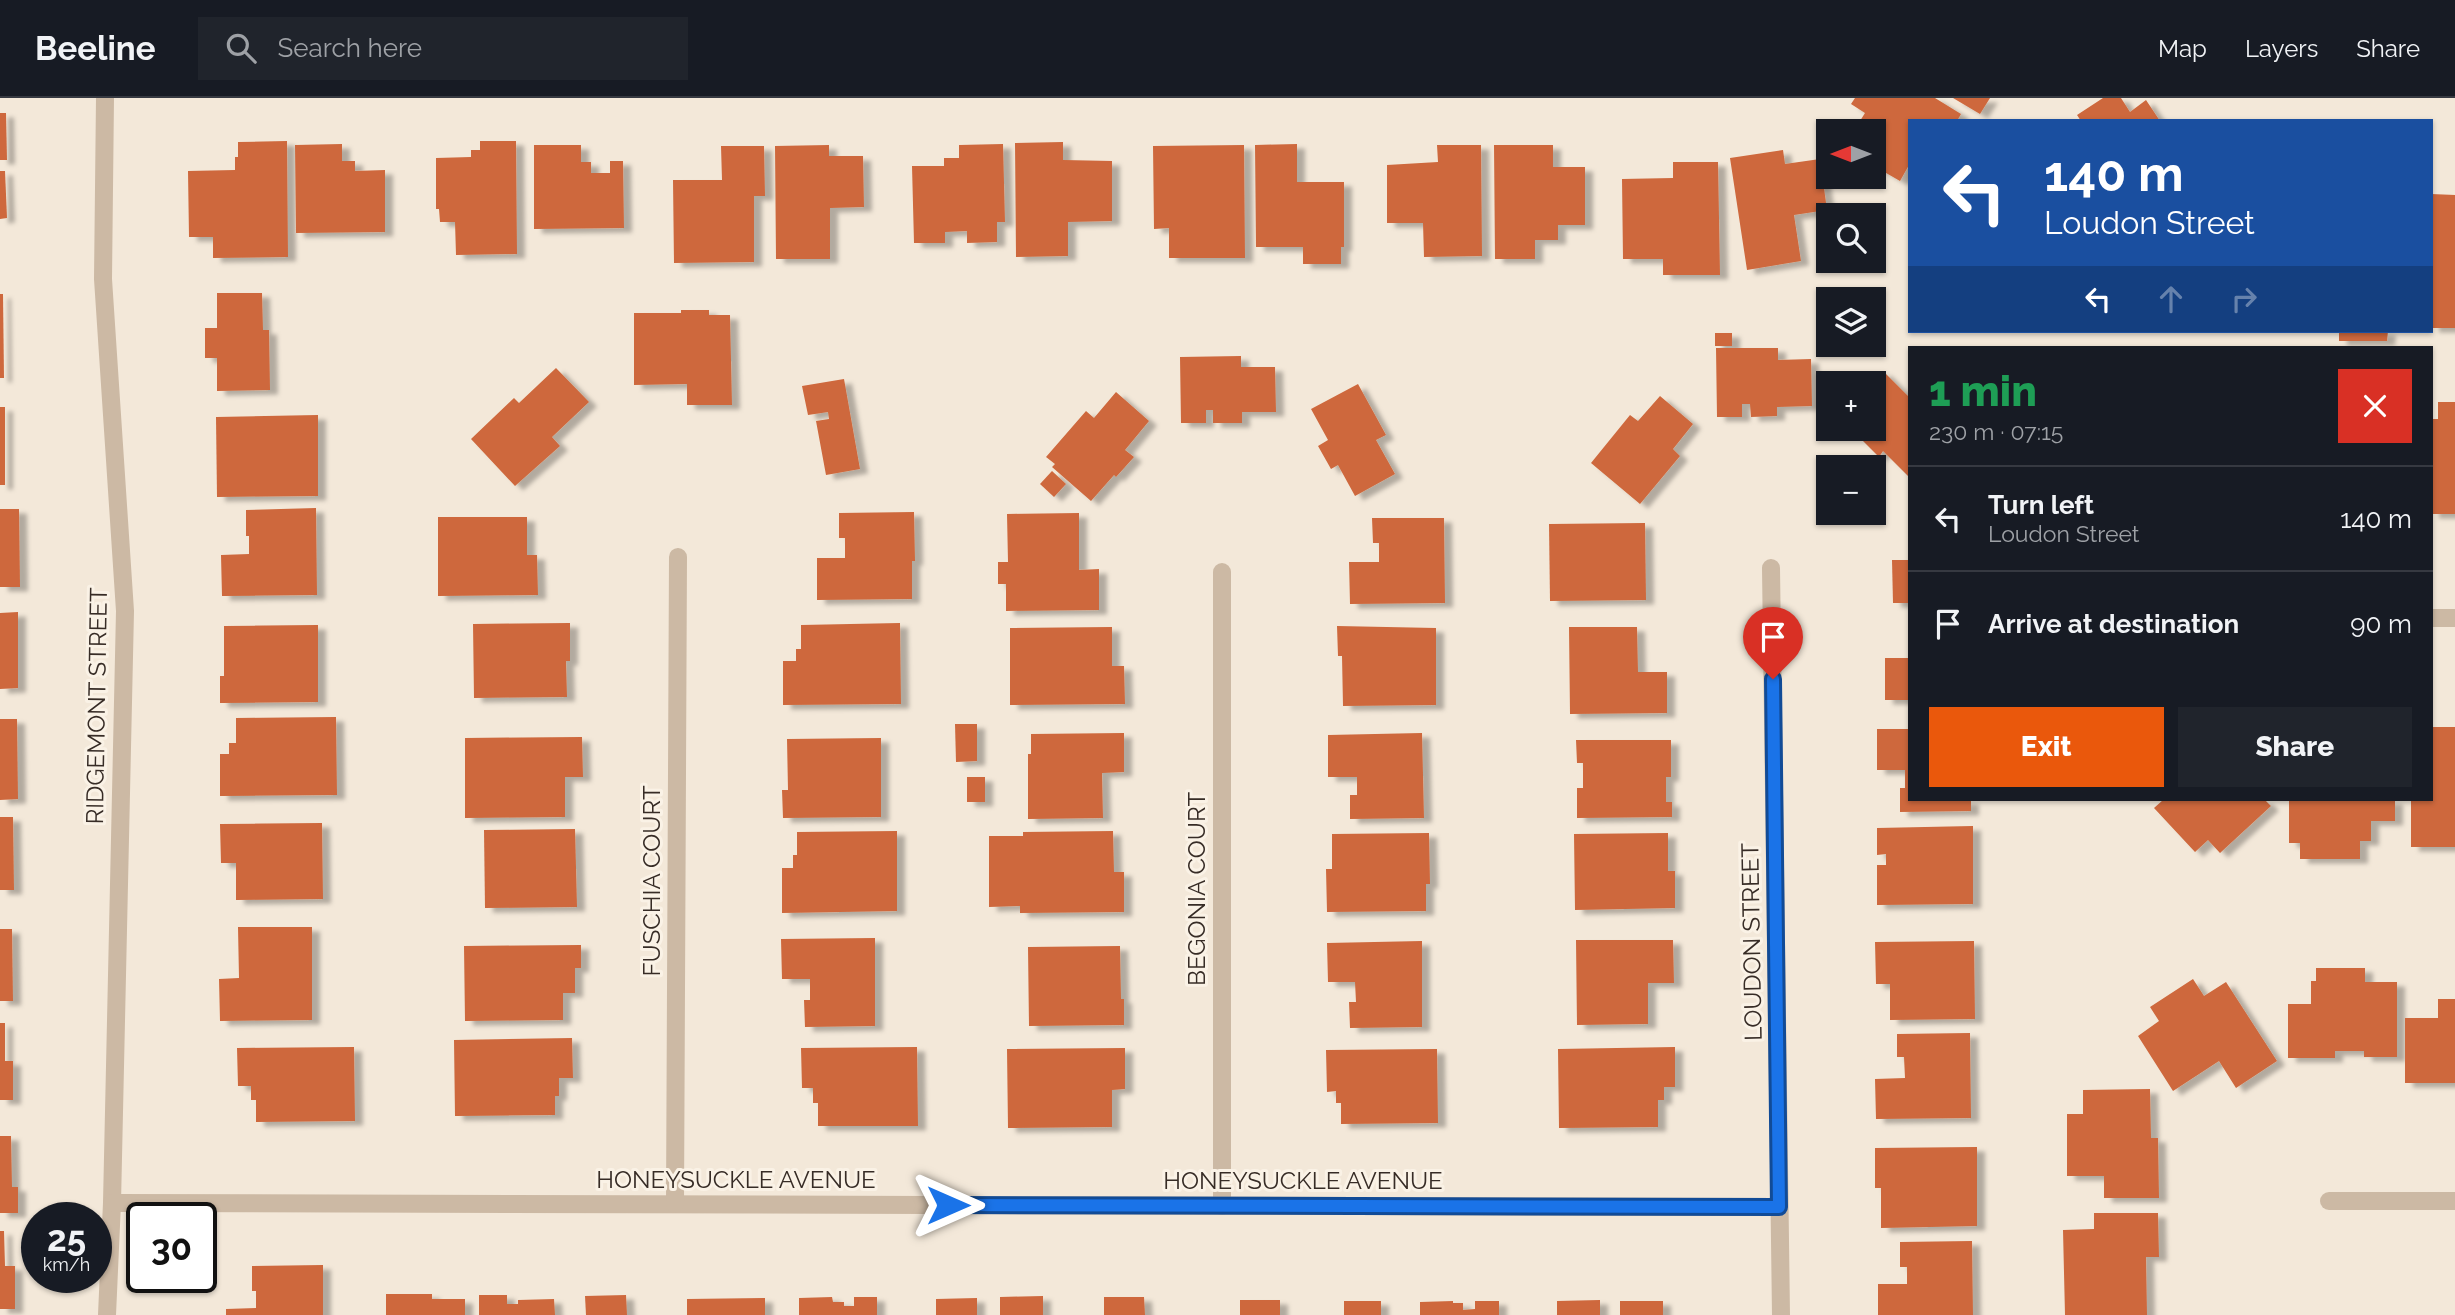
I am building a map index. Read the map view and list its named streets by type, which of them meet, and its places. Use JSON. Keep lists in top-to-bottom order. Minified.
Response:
{"streets":{"street":["RIDGEMONT STREET","FUSCHIA COURT","BEGONIA COURT","LOUDON STREET","HONEYSUCKLE AVENUE"]},"crossings":[["RIDGEMONT STREET","HONEYSUCKLE AVENUE"],["FUSCHIA COURT","HONEYSUCKLE AVENUE"],["BEGONIA COURT","HONEYSUCKLE AVENUE"],["LOUDON STREET","HONEYSUCKLE AVENUE"]],"north":"left","page":{"header":"Beeline","search":"Search here","nav":["Map","Layers","Share"],"map_buttons":["+","−"],"turn":["140 m","Loudon Street"],"heading":["1 min","230 m · 07:15"],"list":[{"name":"Turn left","note":"Loudon Street","value":"140 m"},{"name":"Arrive at destination","value":"90 m"}],"buttons":["Exit","Share"],"speed":"25 km/h","limit":"30"}}
